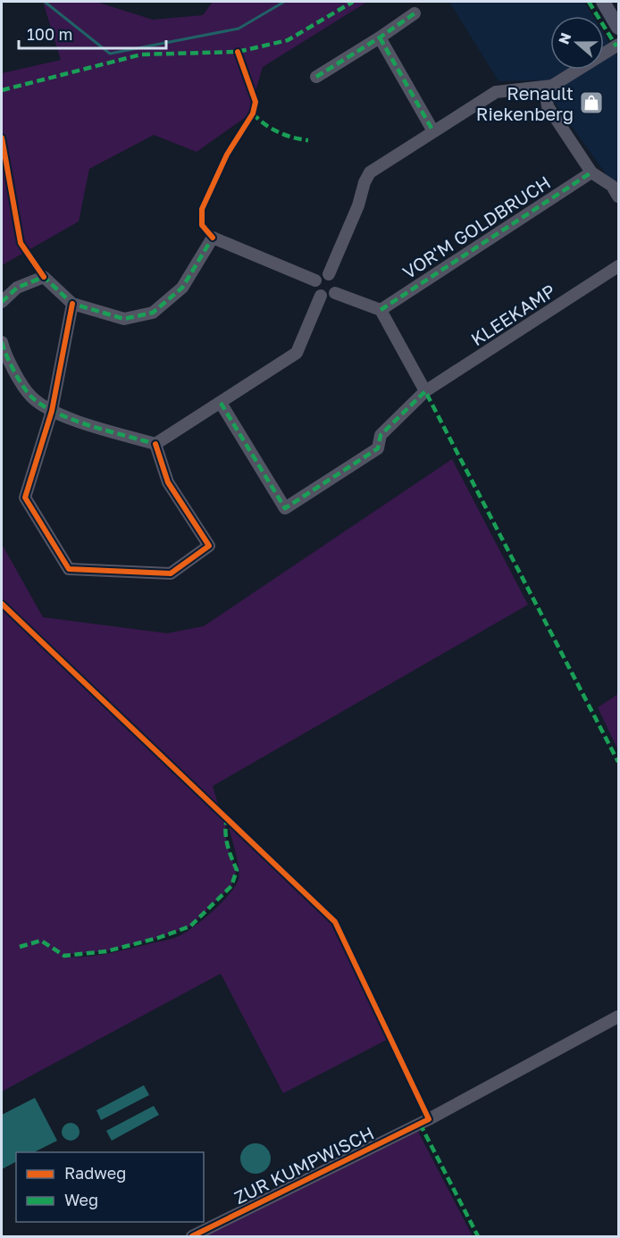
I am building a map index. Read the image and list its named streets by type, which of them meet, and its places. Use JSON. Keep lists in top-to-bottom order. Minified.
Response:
{"streets":{"street":["VOR'M GOLDBRUCH","KLEEKAMP","ZUR KUMPWISCH"]},"places":{"shop":["Renault Riekenberg"]},"legend":["Radweg","Weg"],"scale_bar":"100 m","north":"left"}
